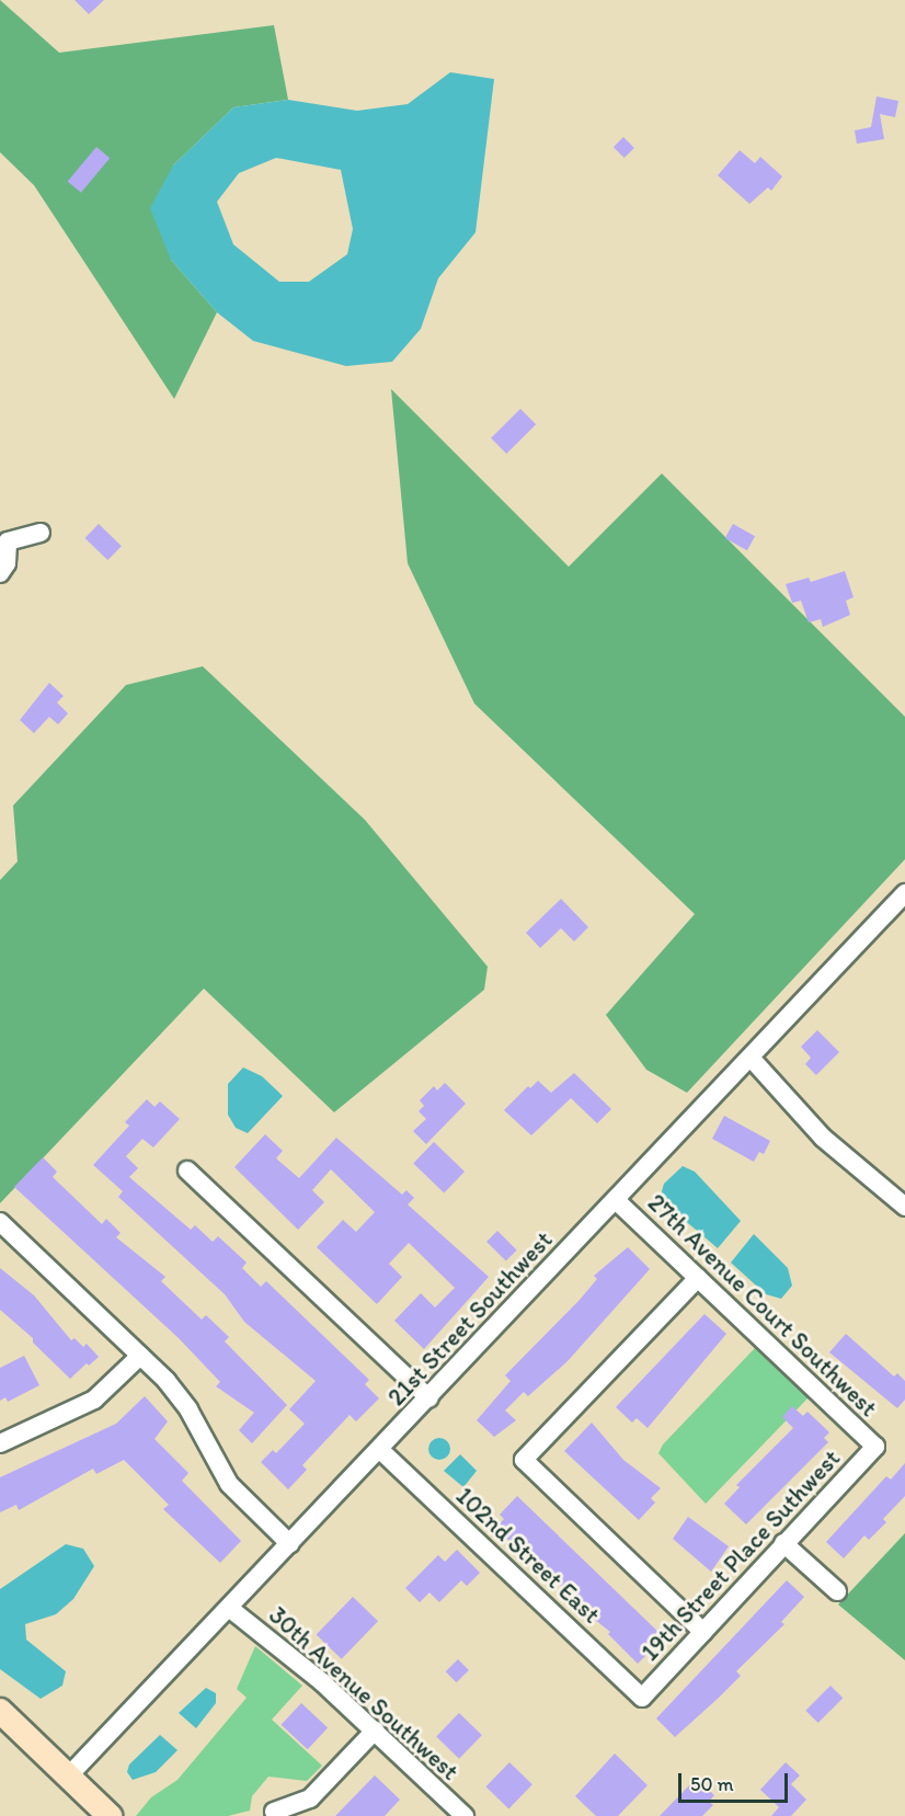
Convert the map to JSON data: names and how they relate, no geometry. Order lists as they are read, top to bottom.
{
  "streets": {
    "street": [
      "27th Avenue Court Southwest",
      "21st Street Southwest",
      "102nd Street East",
      "19th Street Place Suthwest",
      "30th Avenue Southwest"
    ]
  },
  "crossings": [
    ["27th Avenue Court Southwest", "21st Street Southwest"],
    ["27th Avenue Court Southwest", "19th Street Place Suthwest"],
    ["21st Street Southwest", "102nd Street East"],
    ["21st Street Southwest", "30th Avenue Southwest"],
    ["102nd Street East", "19th Street Place Suthwest"]
  ],
  "scale_bar": "50 m"
}
